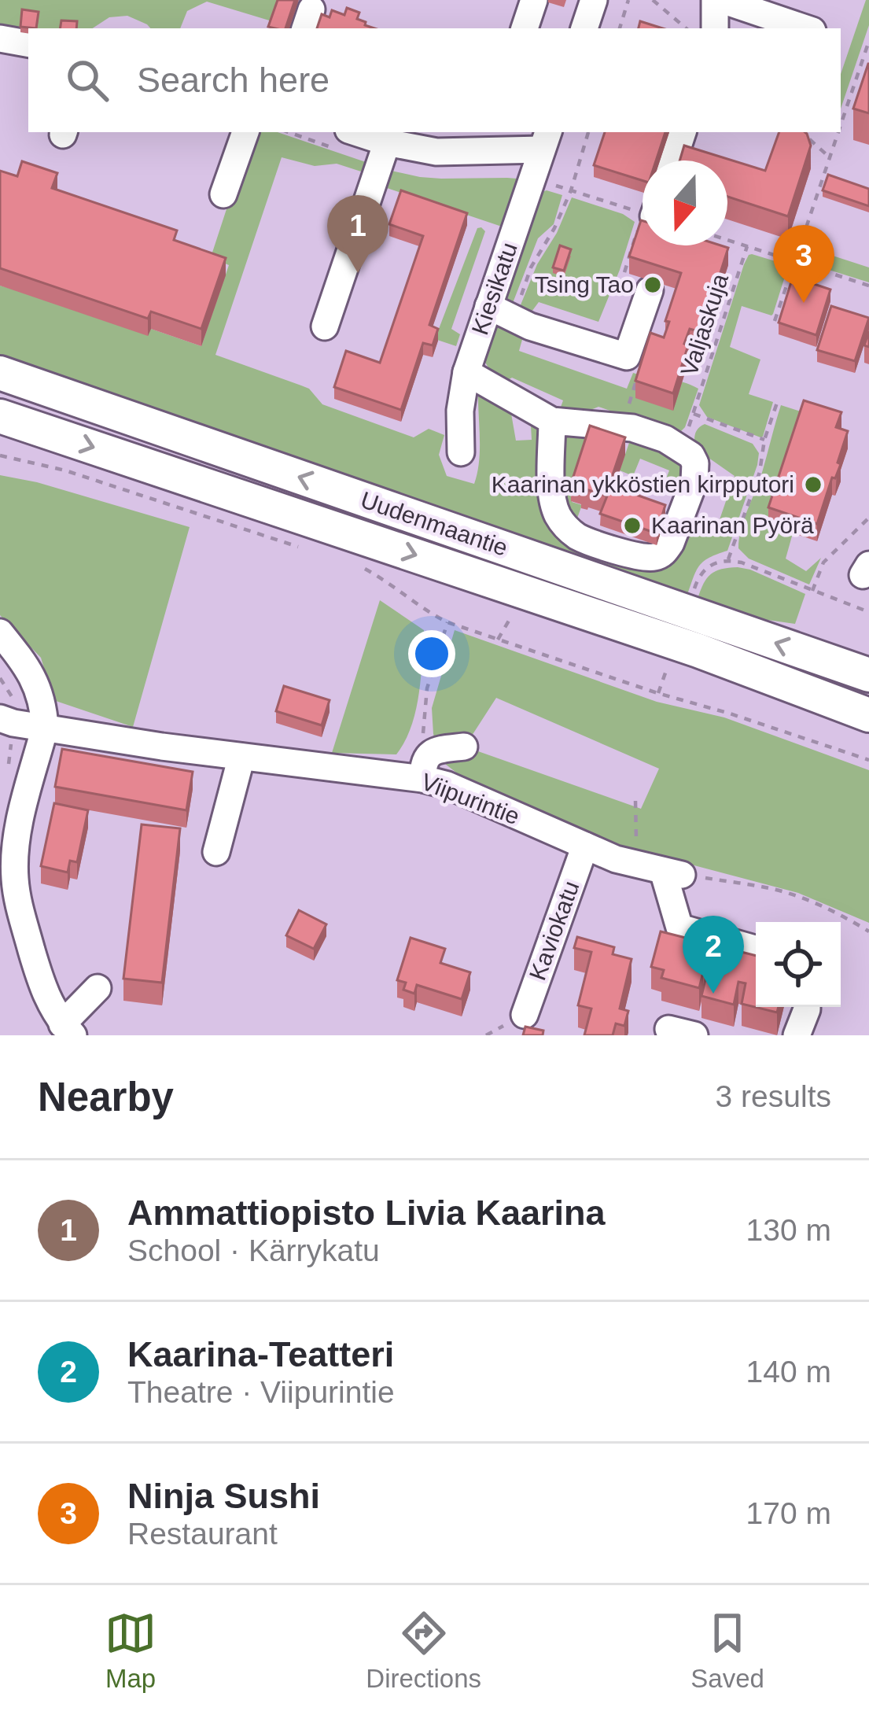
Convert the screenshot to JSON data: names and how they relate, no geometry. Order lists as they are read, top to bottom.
{
  "streets": {
    "main road": ["Uudenmaantie"],
    "street": ["Kiesikatu", "Viipurintie", "Kaviokatu"],
    "path": ["Valjaskuja"]
  },
  "crossings": [
    ["Viipurintie", "Kaviokatu"]
  ],
  "places": ["Tsing Tao", "Kaarinan ykköstien kirpputori", "Kaarinan Pyörä"],
  "north": "bottom",
  "page": {
    "search": "Search here",
    "pins": ["1", "3", "2"],
    "heading": ["Nearby", "3 results"],
    "list": [
      {
        "mark": "1",
        "name": "Ammattiopisto Livia Kaarina",
        "note": "School · Kärrykatu",
        "value": "130 m"
      },
      {
        "mark": "2",
        "name": "Kaarina-Teatteri",
        "note": "Theatre · Viipurintie",
        "value": "140 m"
      },
      {
        "mark": "3",
        "name": "Ninja Sushi",
        "note": "Restaurant",
        "value": "170 m"
      }
    ],
    "nav": ["Map", "Directions", "Saved"]
  }
}
